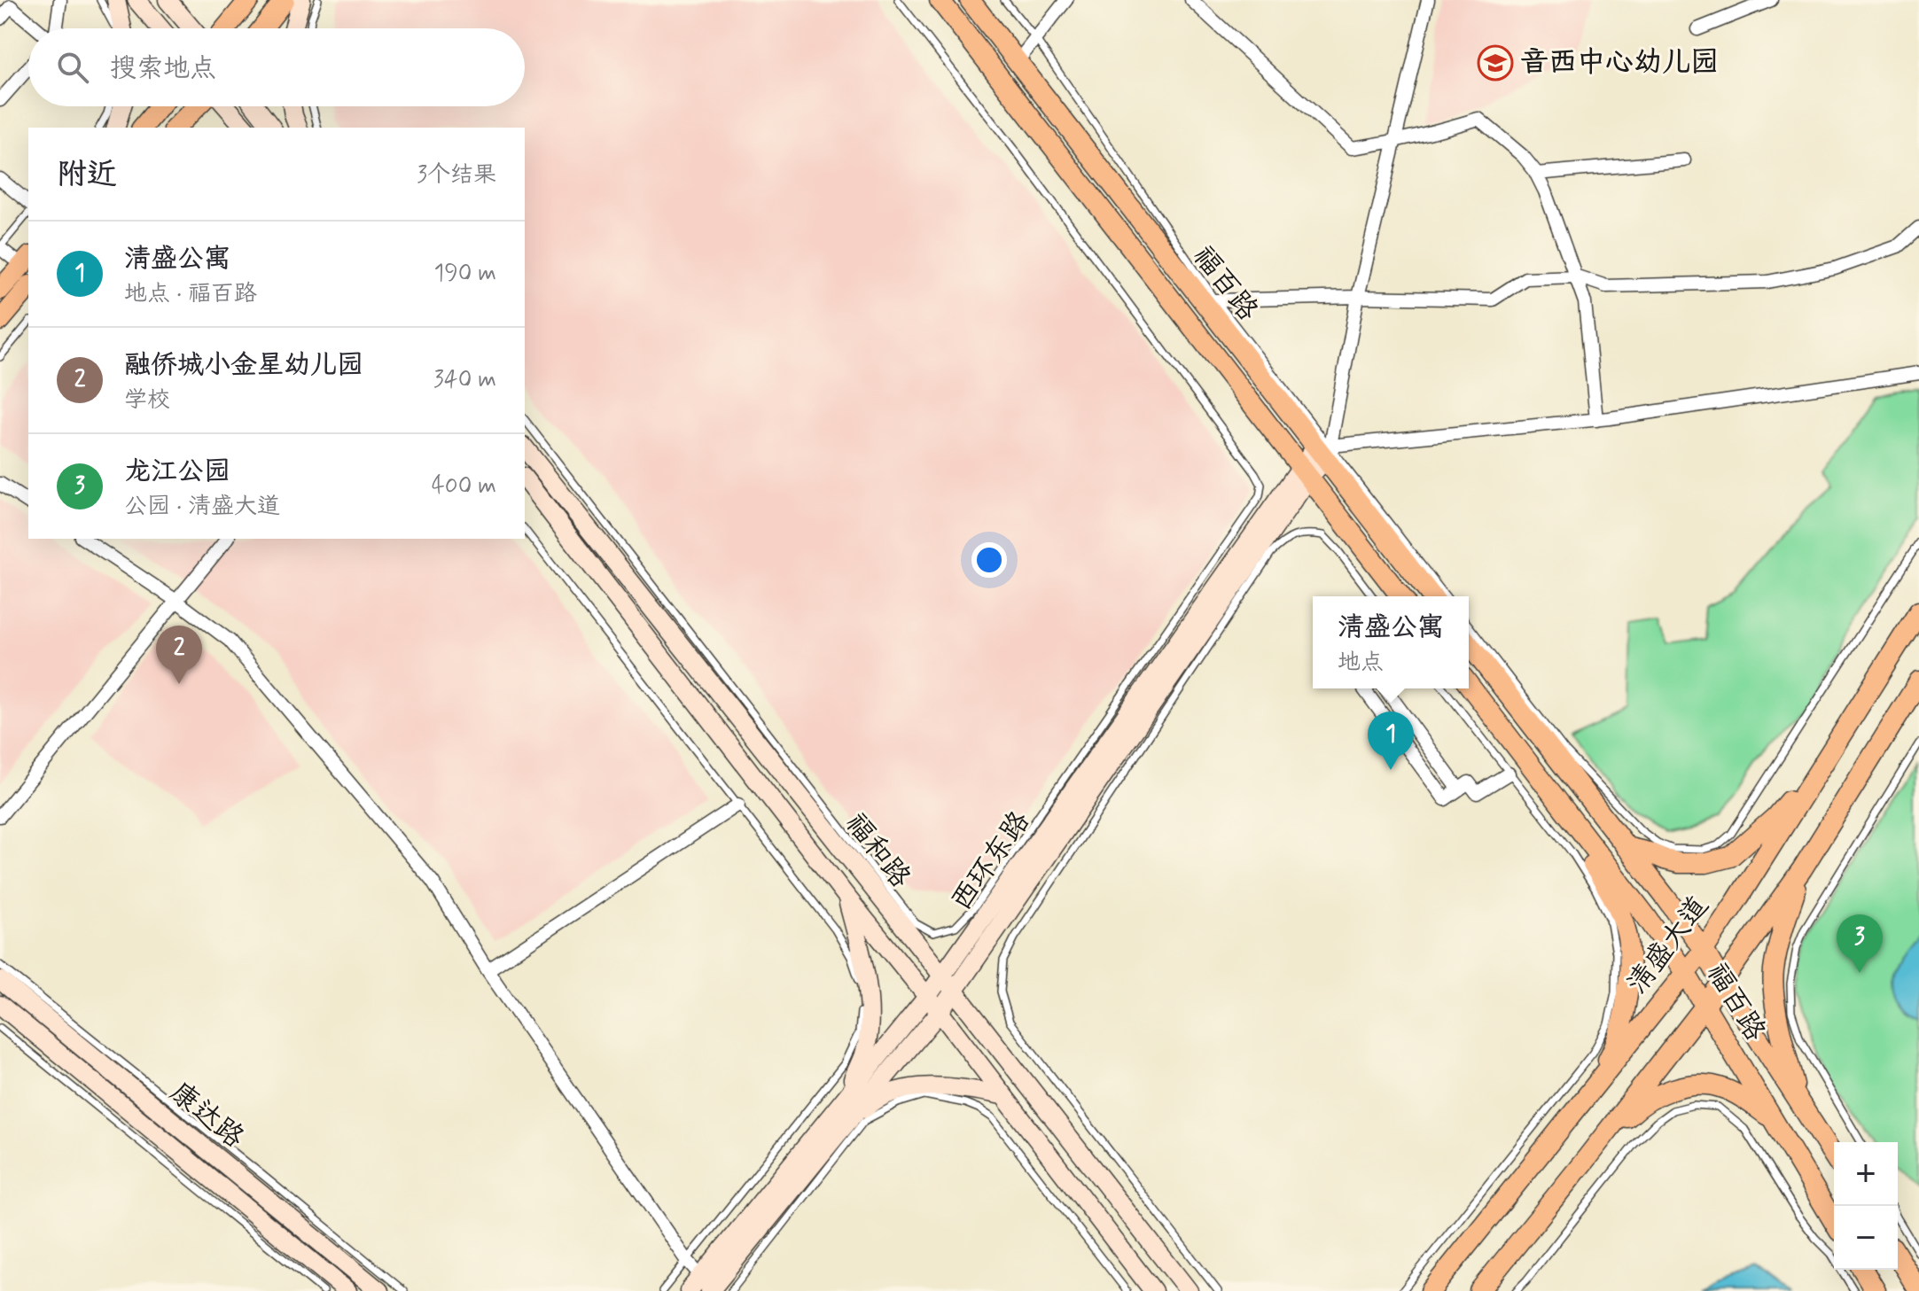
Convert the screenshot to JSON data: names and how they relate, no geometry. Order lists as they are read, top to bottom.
{
  "streets": {
    "main road": ["福百路", "清盛大道"],
    "street": ["福和路", "西环东路", "康达路"]
  },
  "crossings": [
    ["福百路", "西环东路"],
    ["福百路", "清盛大道"],
    ["福和路", "西环东路"]
  ],
  "places": {
    "school or university": ["音西中心幼儿园"]
  },
  "page": {
    "search": "搜索地点",
    "heading": ["附近", "3个结果"],
    "list": [
      {
        "mark": "1",
        "name": "清盛公寓",
        "note": "地点 · 福百路",
        "value": "190 m"
      },
      {
        "mark": "2",
        "name": "融侨城小金星幼儿园",
        "note": "学校",
        "value": "340 m"
      },
      {
        "mark": "3",
        "name": "龙江公园",
        "note": "公园 · 清盛大道",
        "value": "400 m"
      }
    ],
    "popup": ["清盛公寓", "地点"],
    "pins": ["2", "1", "3"],
    "map_buttons": ["+", "−"]
  }
}
